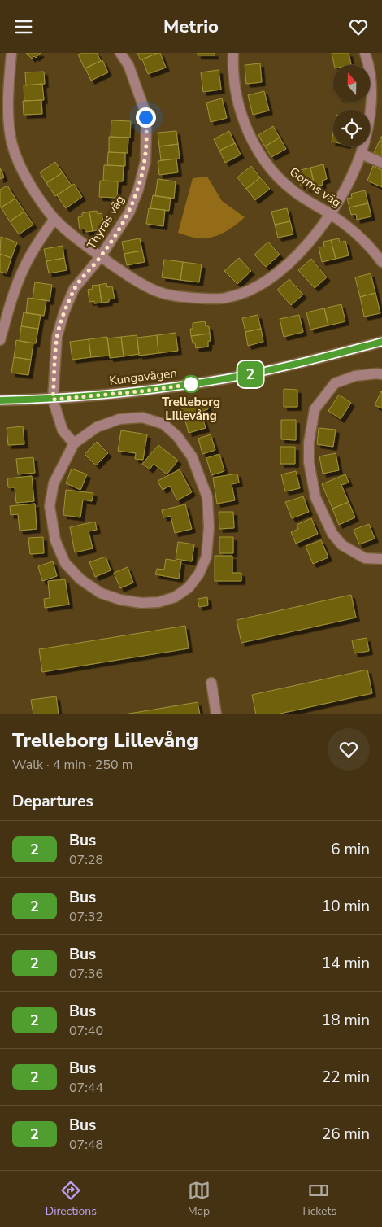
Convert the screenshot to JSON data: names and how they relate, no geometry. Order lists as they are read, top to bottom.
{
  "streets": {
    "street": ["Gorms väg", "Thyras väg", "Kungavägen"]
  },
  "crossings": [
    ["Thyras väg", "Kungavägen"]
  ],
  "places": ["Trelleborg Lillevång"],
  "lines": ["bus line 2"],
  "north": "top",
  "page": {
    "header": "Metrio",
    "on_map": "2",
    "heading": [
      ["Trelleborg Lillevång", "Walk · 4 min · 250 m"],
      "Departures"
    ],
    "list": [
      {
        "mark": "2",
        "name": "Bus",
        "note": "07:28",
        "value": "6 min"
      },
      {
        "mark": "2",
        "name": "Bus",
        "note": "07:32",
        "value": "10 min"
      },
      {
        "mark": "2",
        "name": "Bus",
        "note": "07:36",
        "value": "14 min"
      },
      {
        "mark": "2",
        "name": "Bus",
        "note": "07:40",
        "value": "18 min"
      },
      {
        "mark": "2",
        "name": "Bus",
        "note": "07:44",
        "value": "22 min"
      },
      {
        "mark": "2",
        "name": "Bus",
        "note": "07:48",
        "value": "26 min"
      }
    ],
    "tabs": ["Directions", "Map", "Tickets"]
  }
}
